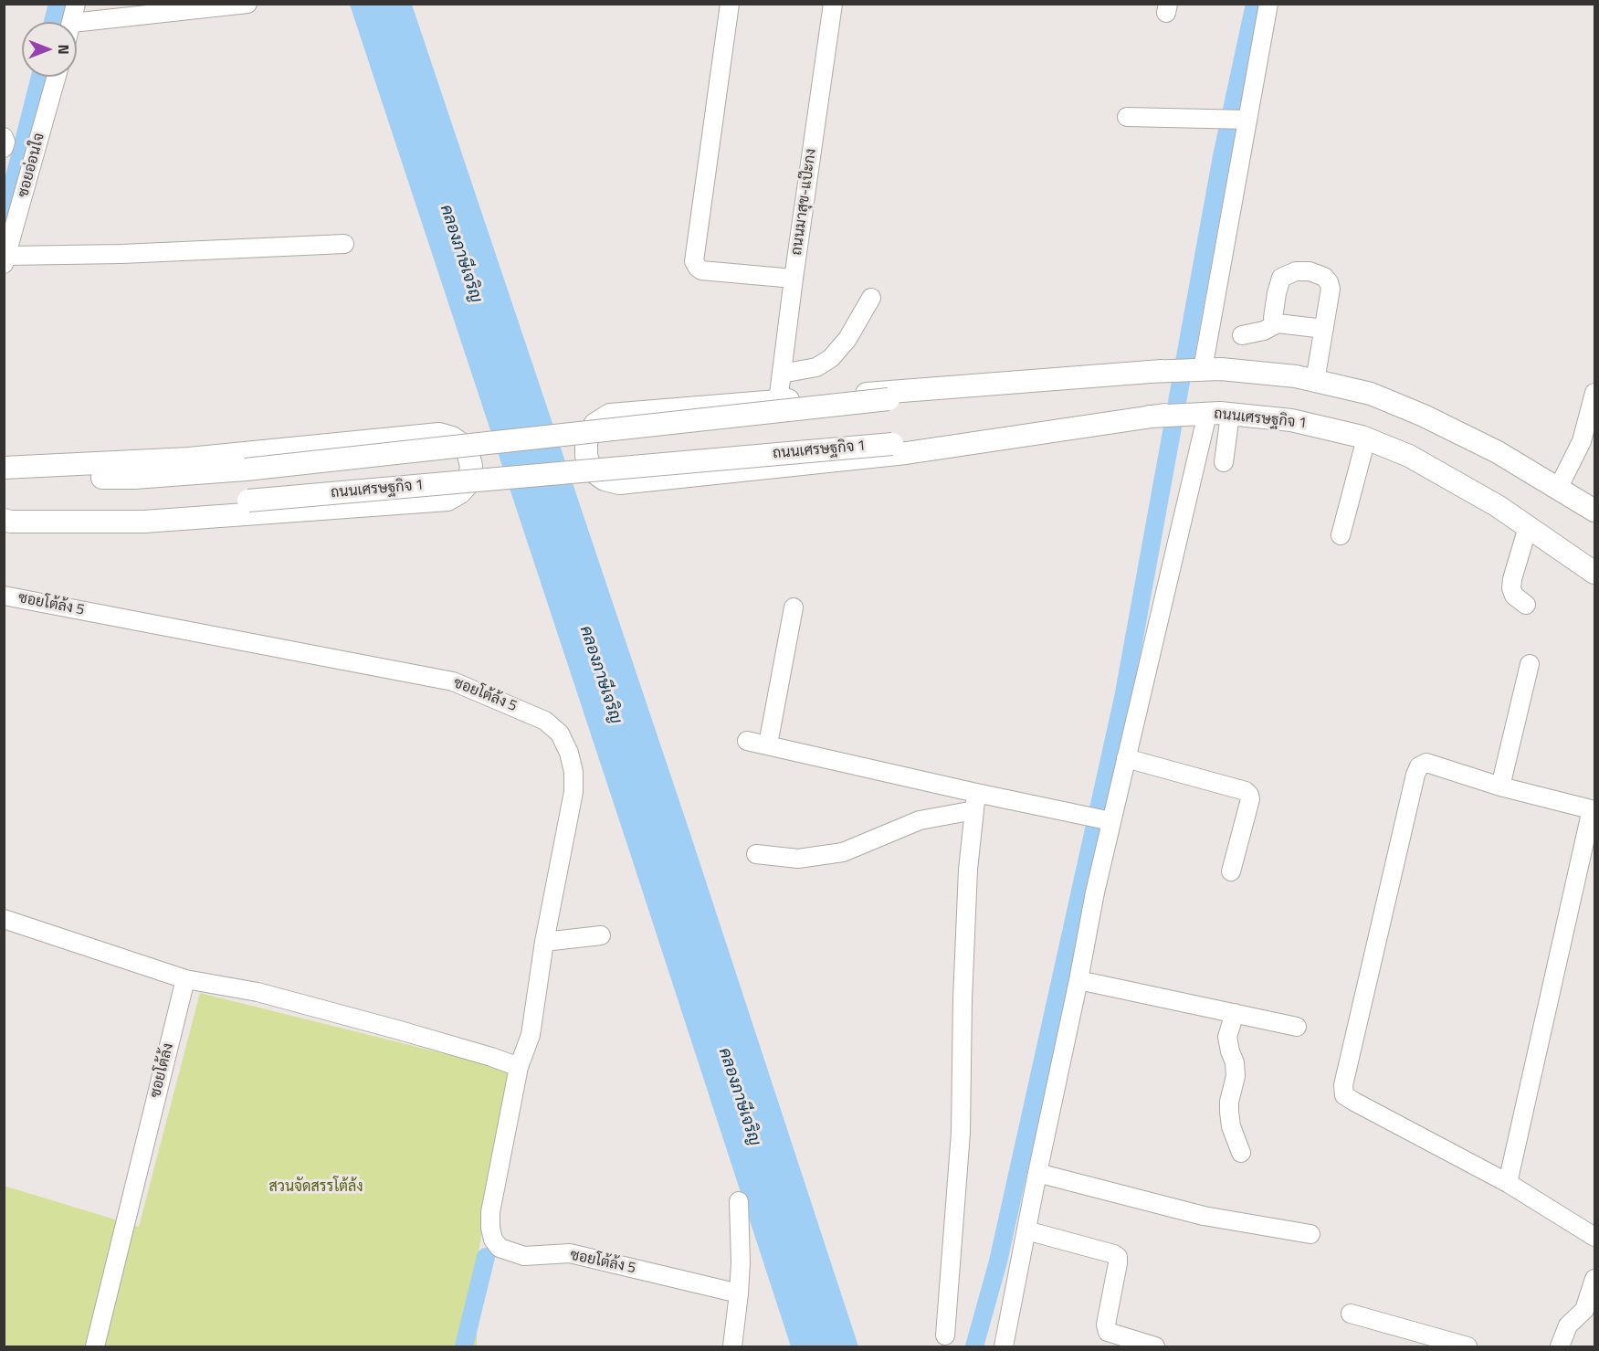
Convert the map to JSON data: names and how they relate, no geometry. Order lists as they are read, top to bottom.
{
  "streets": {
    "main road": ["ถนนเศรษฐกิจ 1"],
    "street": [
      "ซอยอ่อนใจ",
      "ถนนมาสุข-แป๊ะกง",
      "ซอยโต้ล้ง 5",
      "ซอยโต้ล้ง"
    ]
  },
  "water": ["คลองภาษีเจริญ"],
  "parks": ["สวนจัดสรรโต้ล้ง"],
  "north": "right"
}
